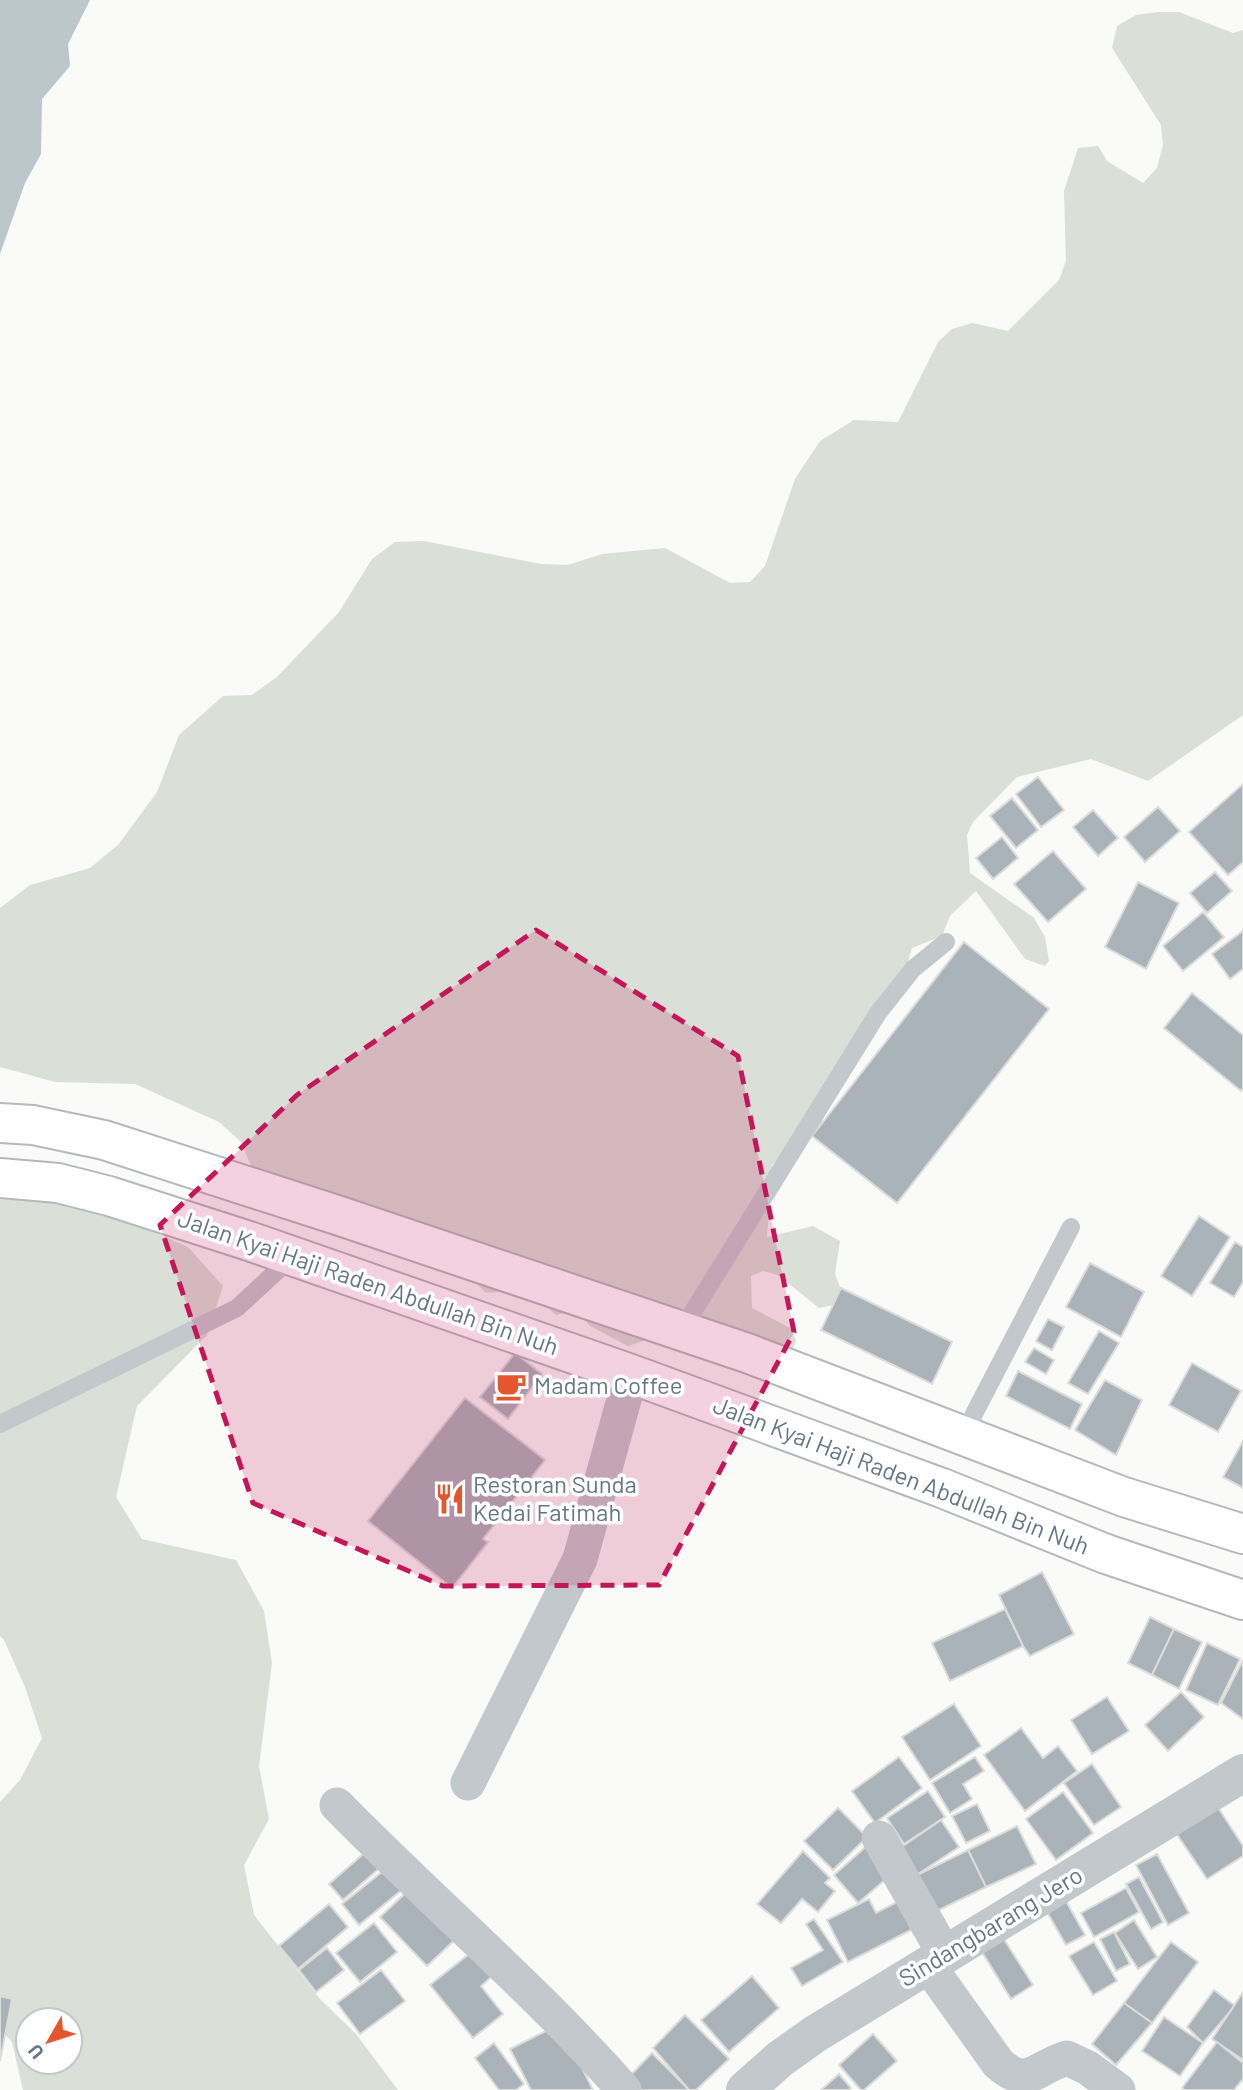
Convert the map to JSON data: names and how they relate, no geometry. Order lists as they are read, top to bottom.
{
  "streets": {
    "highway": ["Jalan Kyai Haji Raden Abdullah Bin Nuh"],
    "street": ["Sindangbarang Jero"]
  },
  "places": {
    "cafe": ["Madam Coffee"],
    "restaurant": ["Restoran Sunda Kedai Fatimah"]
  },
  "north": "bottom left"
}
